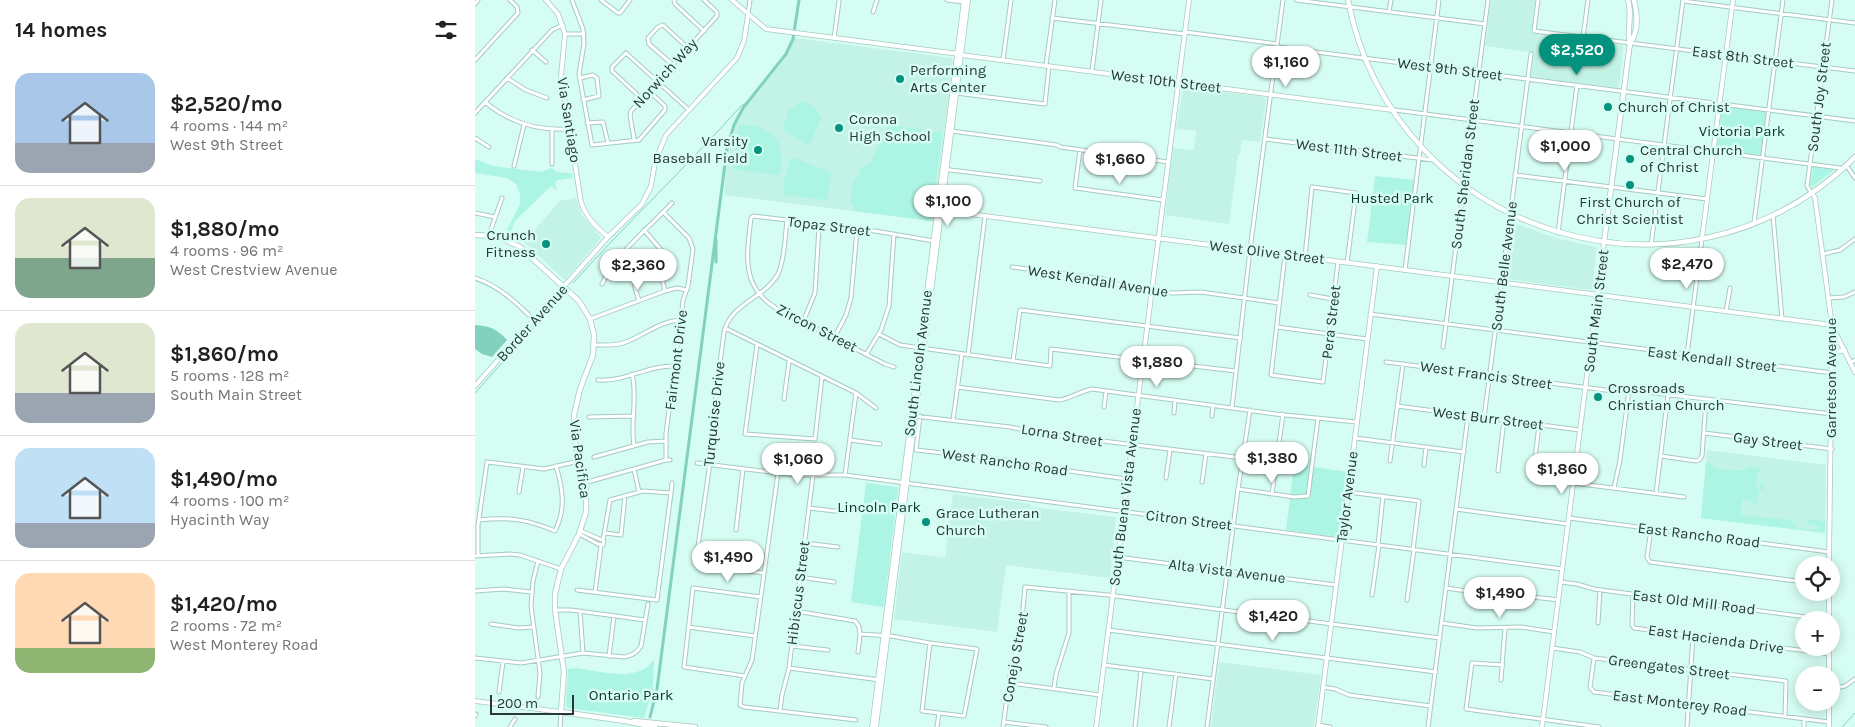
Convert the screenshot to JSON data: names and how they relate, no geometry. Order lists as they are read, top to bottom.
{
  "streets": {
    "main road": ["South Main Street", "Via Pacifica"],
    "street": [
      "East 8th Street",
      "West 9th Street",
      "Norwich Way",
      "West 10th Street",
      "South Joy Street",
      "Via Santiago",
      "West 11th Street",
      "South Sheridan Street",
      "Topaz Street",
      "West Olive Street",
      "South Belle Avenue",
      "West Kendall Avenue",
      "Pera Street",
      "Border Avenue",
      "Zircon Street",
      "East Kendall Street",
      "Fairmont Drive",
      "South Lincoln Avenue",
      "West Francis Street",
      "Garretson Avenue",
      "Turquoise Drive",
      "West Burr Street",
      "Lorna Street",
      "Gay Street",
      "West Rancho Road",
      "South Buena Vista Avenue",
      "Taylor Avenue",
      "Citron Street",
      "East Rancho Road",
      "Alta Vista Avenue",
      "Hibiscus Street",
      "East Old Mill Road",
      "East Hacienda Drive",
      "Conejo Street",
      "Greengates Street",
      "East Monterey Road"
    ]
  },
  "crossings": [
    ["East 8th Street", "South Joy Street"],
    ["East 8th Street", "South Main Street"],
    ["West 9th Street", "South Joy Street"],
    ["West 9th Street", "South Sheridan Street"],
    ["West 9th Street", "South Belle Avenue"],
    ["West 9th Street", "South Main Street"],
    ["West 9th Street", "South Buena Vista Avenue"],
    ["West 10th Street", "South Joy Street"],
    ["West 10th Street", "South Sheridan Street"],
    ["West 10th Street", "South Belle Avenue"],
    ["West 10th Street", "South Main Street"],
    ["West 10th Street", "Border Avenue"],
    ["West 10th Street", "South Lincoln Avenue"],
    ["West 10th Street", "South Buena Vista Avenue"],
    ["South Joy Street", "Garretson Avenue"],
    ["Via Santiago", "Border Avenue"],
    ["South Sheridan Street", "West Olive Street"],
    ["Topaz Street", "Zircon Street"],
    ["Topaz Street", "South Lincoln Avenue"],
    ["West Olive Street", "South Belle Avenue"],
    ["West Olive Street", "South Main Street"],
    ["West Olive Street", "Pera Street"],
    ["West Olive Street", "South Lincoln Avenue"],
    ["West Olive Street", "Garretson Avenue"],
    ["West Olive Street", "South Buena Vista Avenue"],
    ["West Olive Street", "Taylor Avenue"],
    ["South Belle Avenue", "West Francis Street"],
    ["South Belle Avenue", "West Burr Street"],
    ["West Kendall Avenue", "South Buena Vista Avenue"],
    ["South Main Street", "East Kendall Street"],
    ["South Main Street", "West Francis Street"],
    ["South Main Street", "West Burr Street"],
    ["South Main Street", "Citron Street"],
    ["South Main Street", "East Rancho Road"],
    ["South Main Street", "East Old Mill Road"],
    ["South Main Street", "Greengates Street"],
    ["Border Avenue", "Via Pacifica"],
    ["East Kendall Street", "Garretson Avenue"],
    ["South Lincoln Avenue", "Lorna Street"],
    ["South Lincoln Avenue", "West Rancho Road"],
    ["South Lincoln Avenue", "Citron Street"],
    ["West Francis Street", "Garretson Avenue"],
    ["Garretson Avenue", "Gay Street"],
    ["Garretson Avenue", "East Rancho Road"],
    ["Turquoise Drive", "Citron Street"],
    ["Lorna Street", "West Rancho Road"],
    ["Lorna Street", "South Buena Vista Avenue"],
    ["West Rancho Road", "South Buena Vista Avenue"],
    ["South Buena Vista Avenue", "Citron Street"],
    ["South Buena Vista Avenue", "Alta Vista Avenue"],
    ["Taylor Avenue", "Citron Street"],
    ["Taylor Avenue", "Alta Vista Avenue"],
    ["Citron Street", "Hibiscus Street"],
    ["East Old Mill Road", "East Hacienda Drive"],
    ["Greengates Street", "East Monterey Road"]
  ],
  "parks": [
    "Victoria Park",
    "Husted Park",
    "Lincoln Park",
    "Ontario Park"
  ],
  "places": [
    "Performing Arts Center",
    "Church of Christ",
    "Corona High School",
    "Varsity Baseball Field",
    "Central Church of Christ",
    "First Church of Christ Scientist",
    "Crunch Fitness",
    "Crossroads Christian Church",
    "Grace Lutheran Church"
  ],
  "scale_bar": "200 m",
  "page": {
    "heading": "14 homes",
    "price": [
      "$2,520",
      "$1,160",
      "$1,000",
      "$1,660",
      "$1,100",
      "$2,470",
      "$2,360",
      "$1,880",
      "$1,380",
      "$1,060",
      "$1,860",
      "$1,490",
      "$1,490",
      "$1,420"
    ],
    "list": [
      {
        "name": "$2,520/mo",
        "note": "4 rooms · 144 m² · West 9th Street"
      },
      {
        "name": "$1,880/mo",
        "note": "4 rooms · 96 m² · West Crestview Avenue"
      },
      {
        "name": "$1,860/mo",
        "note": "5 rooms · 128 m² · South Main Street"
      },
      {
        "name": "$1,490/mo",
        "note": "4 rooms · 100 m² · Hyacinth Way"
      },
      {
        "name": "$1,420/mo",
        "note": "2 rooms · 72 m² · West Monterey Road"
      }
    ],
    "map_buttons": ["+", "−"],
    "scale": "200 m"
  }
}
